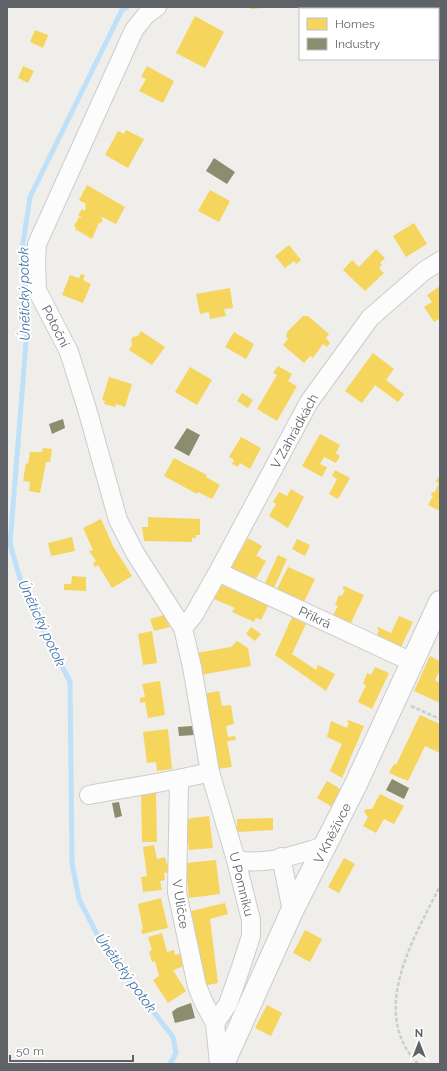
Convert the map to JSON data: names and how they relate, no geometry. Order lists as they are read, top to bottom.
{
  "streets": {
    "street": [
      "Potoční",
      "V Zahrádkách",
      "Příkrá",
      "V Kněžívce",
      "U Pomníku",
      "V Uličce"
    ]
  },
  "crossings": [
    ["Potoční", "V Zahrádkách"],
    ["V Zahrádkách", "Příkrá"],
    ["Příkrá", "V Kněžívce"],
    ["U Pomníku", "V Uličce"]
  ],
  "water": ["Únětický potok"],
  "legend": ["Homes", "Industry"],
  "scale_bar": "50 m",
  "north": "top"
}
